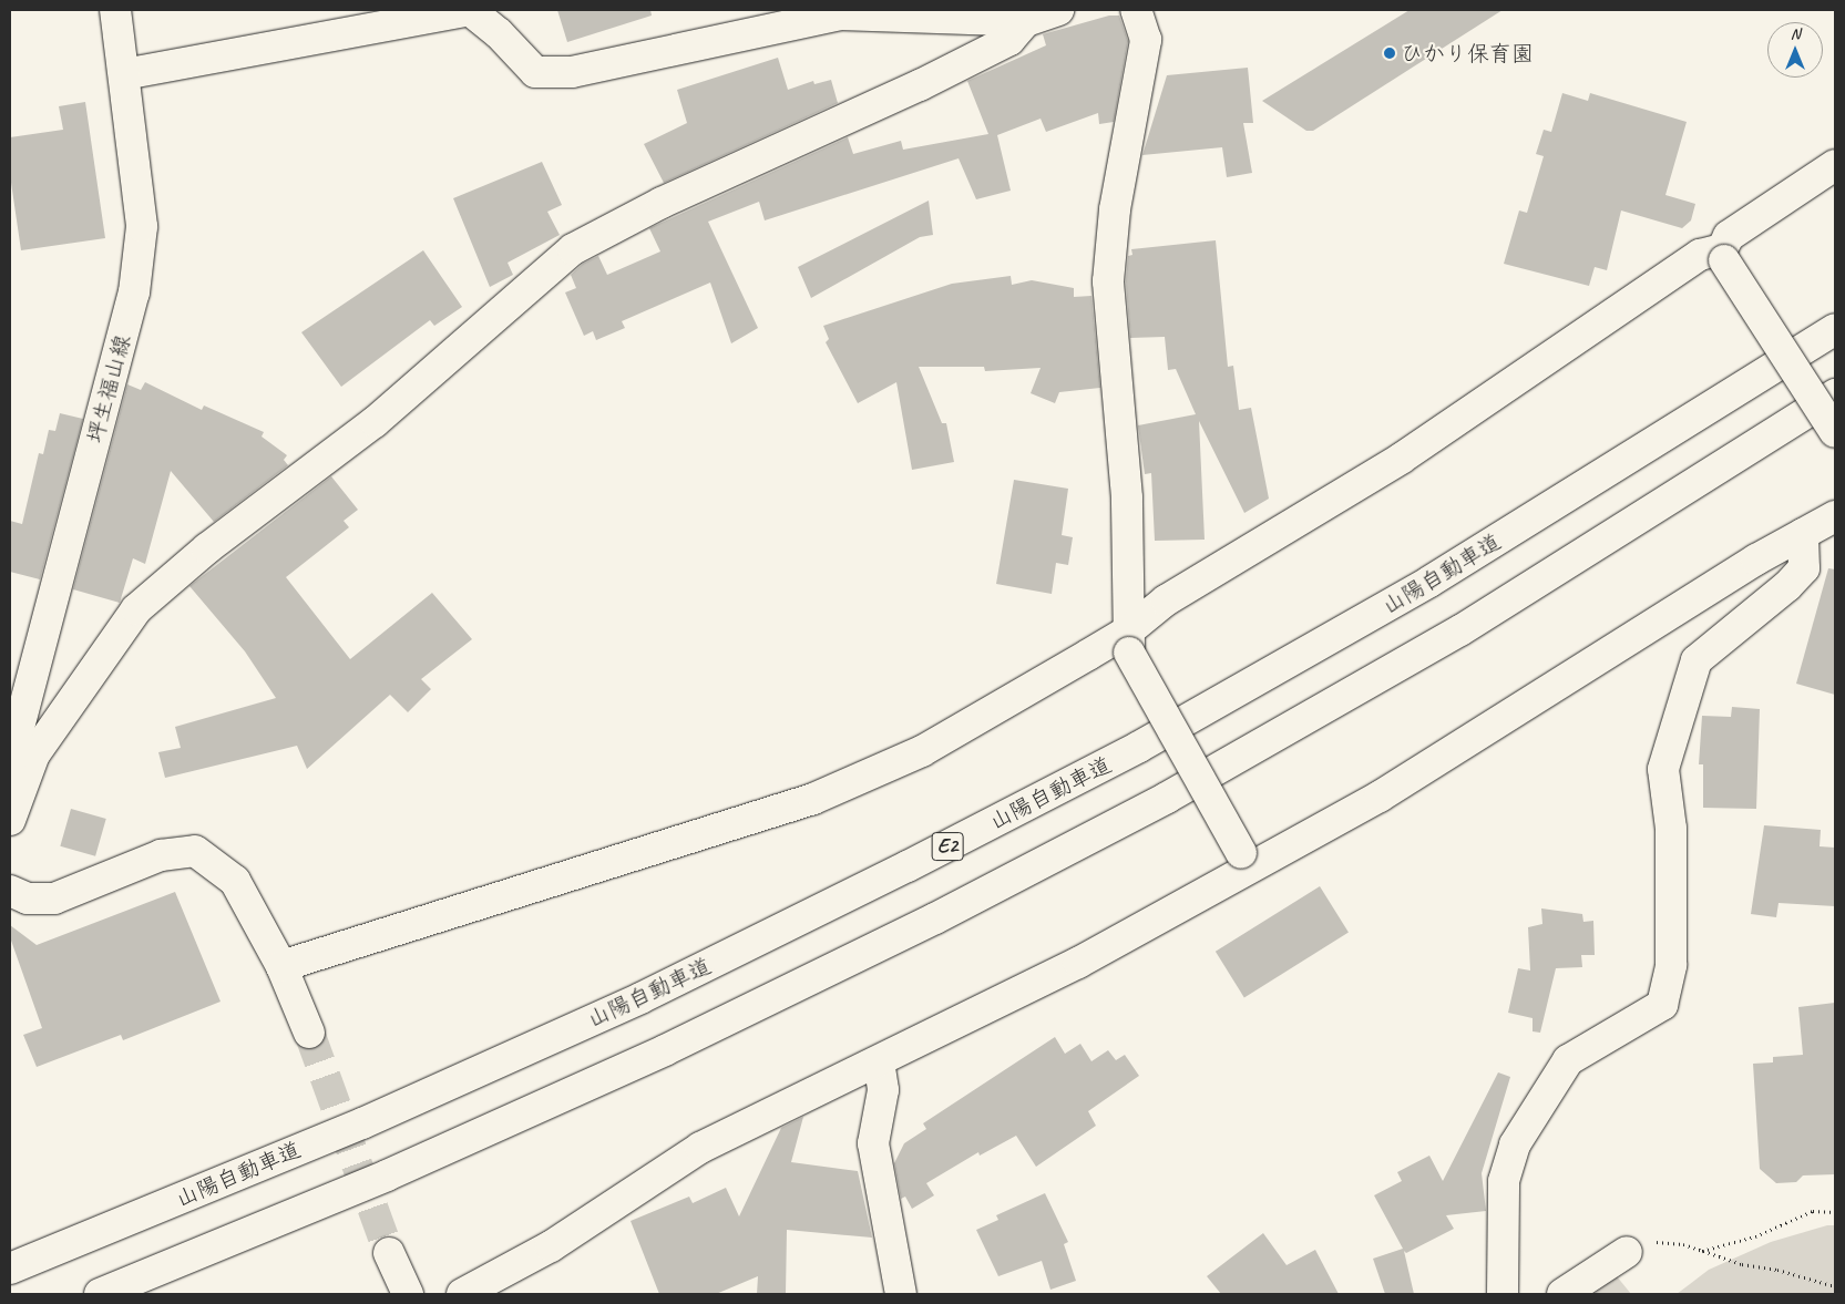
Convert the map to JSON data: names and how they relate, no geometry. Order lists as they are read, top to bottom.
{
  "streets": {
    "main road": ["坪生福山線", "山陽自動車道", "E2"]
  },
  "places": ["ひかり保育園"],
  "north": "top"
}
